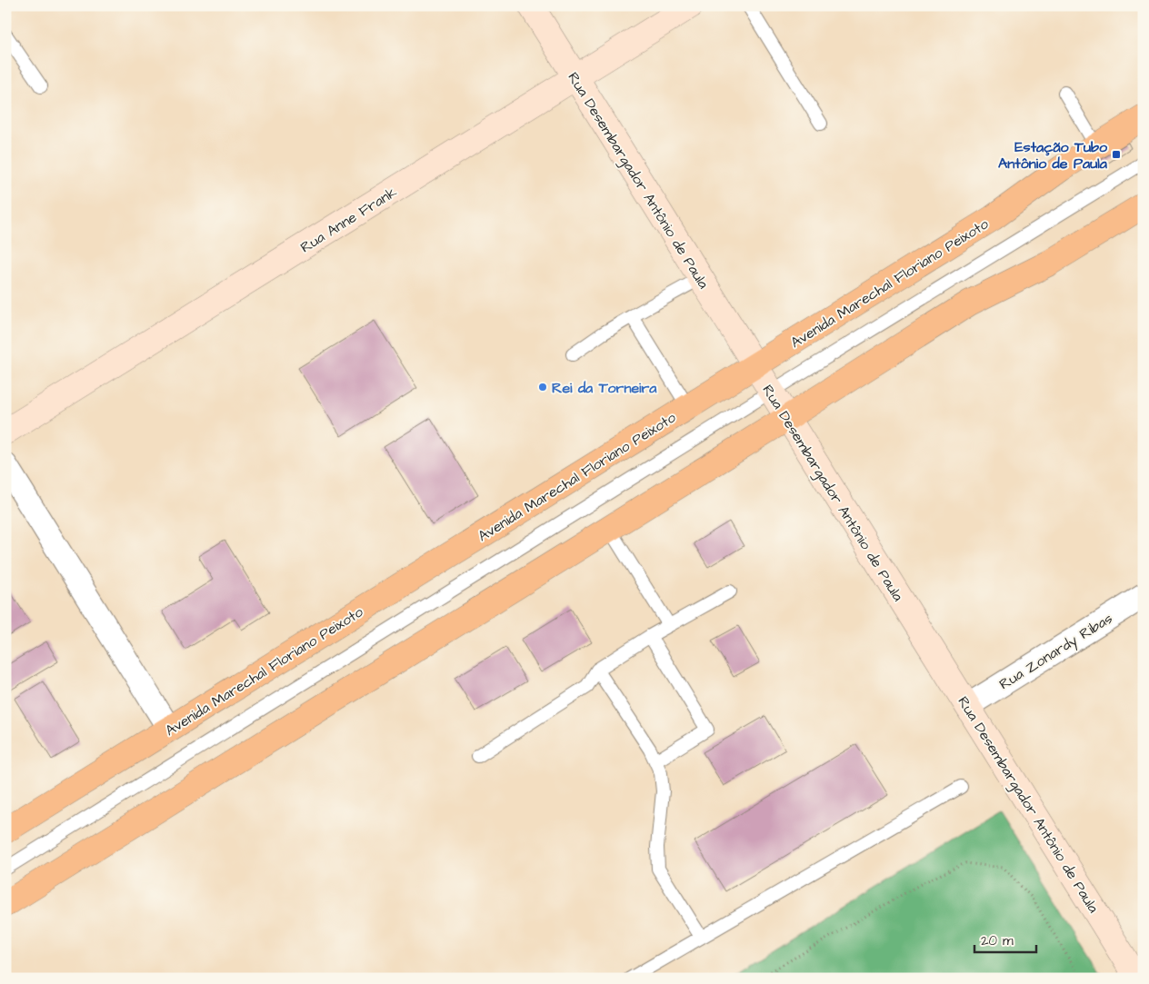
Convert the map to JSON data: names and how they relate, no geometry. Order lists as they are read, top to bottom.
{
  "streets": {
    "main road": ["Rua Desembargador Antônio de Paula", "Rua Anne Frank", "Avenida Marechal Floriano Peixoto"],
    "street": ["Rua Zonardy Ribas"]
  },
  "crossings": [
    ["Rua Desembargador Antônio de Paula", "Rua Anne Frank"],
    ["Rua Desembargador Antônio de Paula", "Avenida Marechal Floriano Peixoto"],
    ["Rua Desembargador Antônio de Paula", "Rua Zonardy Ribas"]
  ],
  "places": {
    "transit": ["Estação Tubo Antônio de Paula"],
    "other": ["Rei da Torneira"]
  },
  "scale_bar": "20 m"
}
